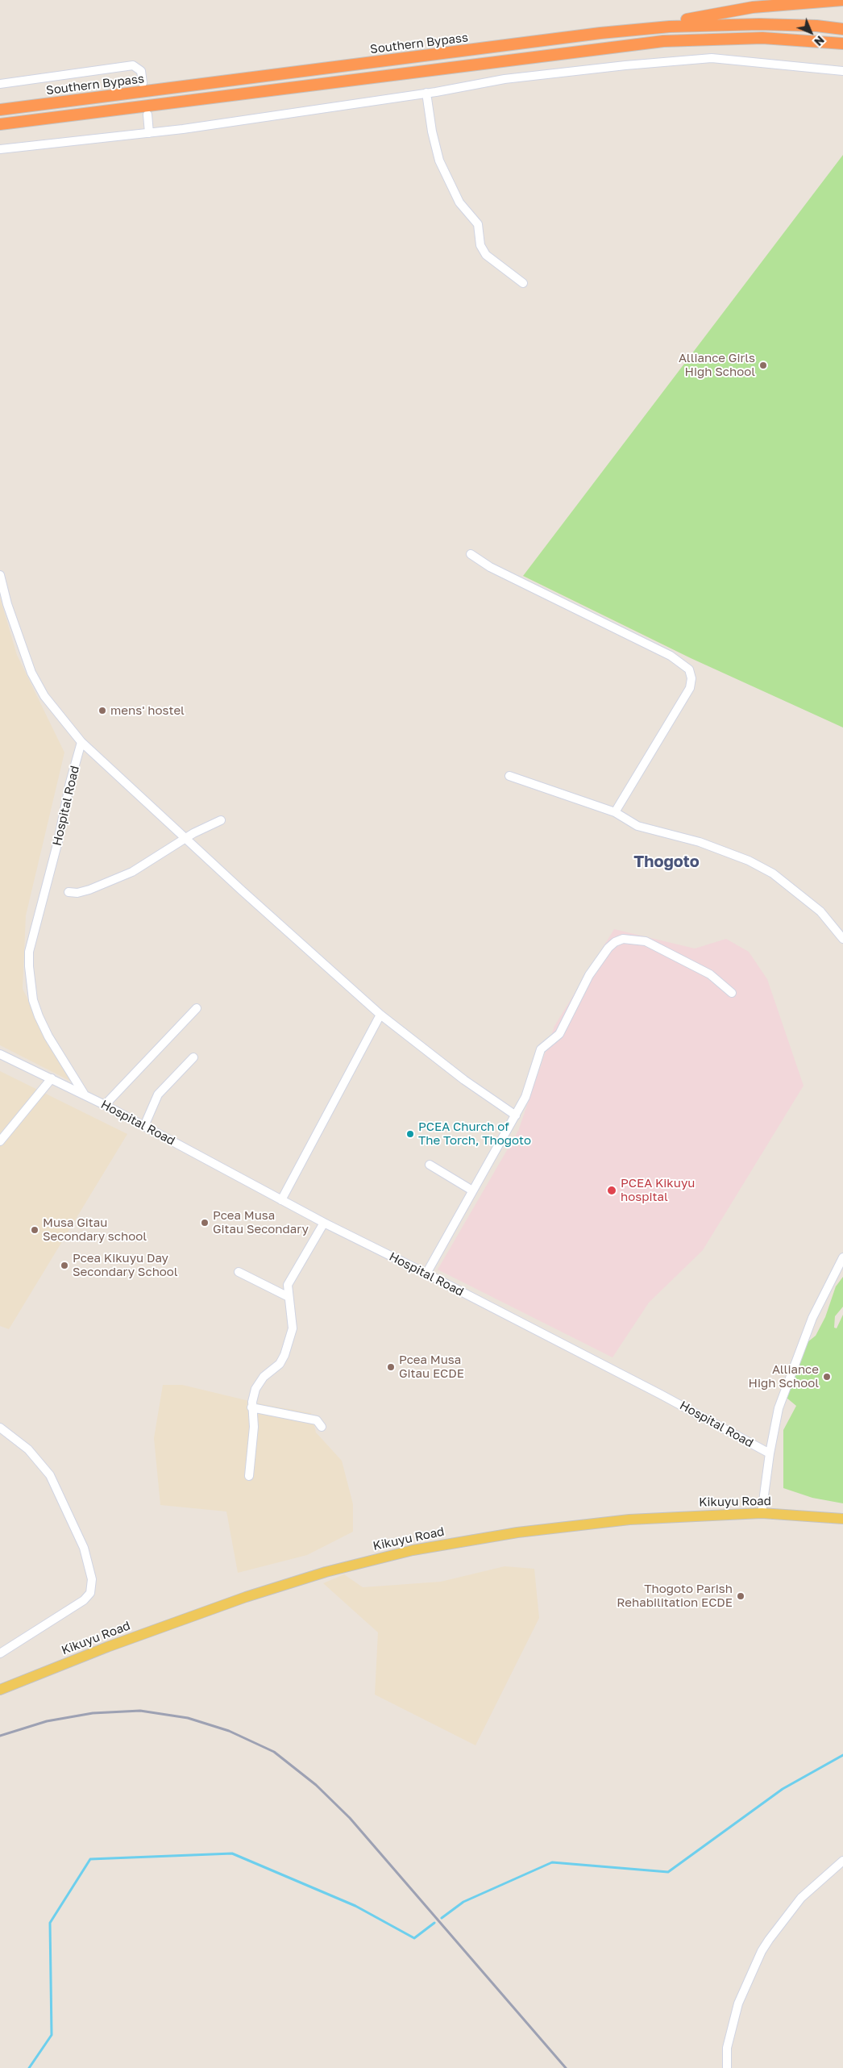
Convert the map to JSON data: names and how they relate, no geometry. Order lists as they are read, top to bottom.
{
  "streets": {
    "highway": ["Southern Bypass"],
    "main road": ["Kikuyu Road"],
    "street": ["Hospital Road"]
  },
  "districts": ["Thogoto"],
  "places": [
    "Alliance Girls High School",
    "mens' hostel",
    "PCEA Church of The Torch, Thogoto",
    "PCEA Kikuyu hospital",
    "Pcea Musa Gitau Secondary",
    "Musa Gitau Secondary school",
    "Pcea Kikuyu Day Secondary School",
    "Pcea Musa Gitau ECDE",
    "Alliance High School",
    "Thogoto Parish Rehabilitation ECDE"
  ],
  "north": "bottom right"
}
